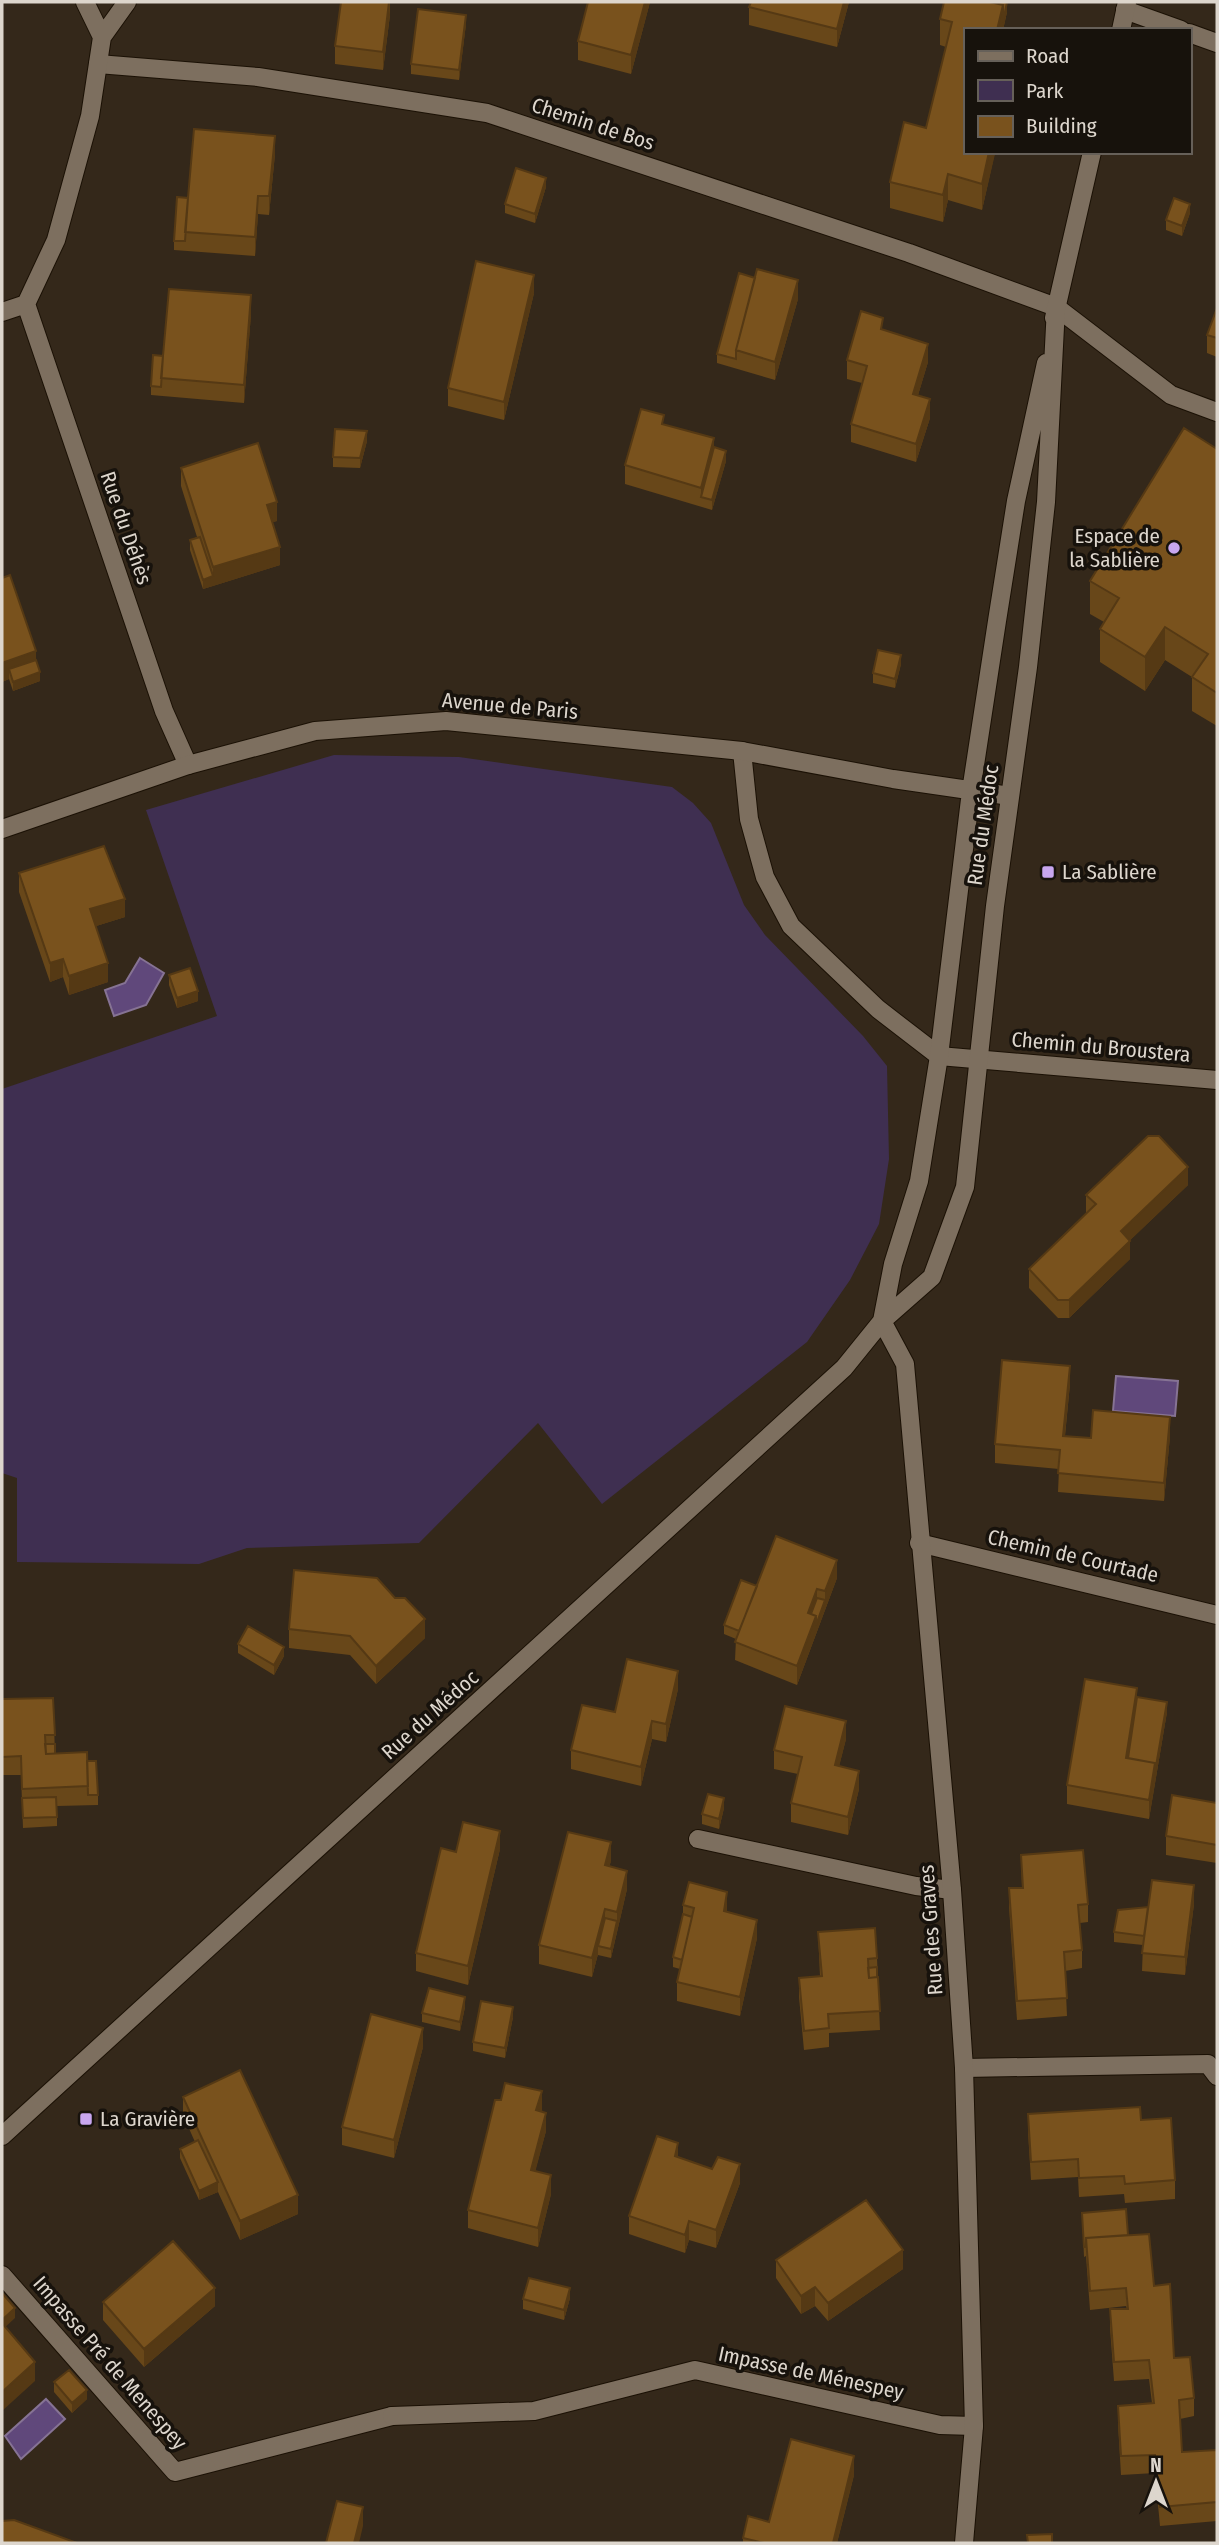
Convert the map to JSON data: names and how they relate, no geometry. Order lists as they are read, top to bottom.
{
  "streets": {
    "street": [
      "Chemin de Bos",
      "Rue du Déhès",
      "Avenue de Paris",
      "Rue du Médoc",
      "Chemin du Broustera",
      "Chemin de Courtade",
      "Rue des Graves",
      "Impasse Pré de Menespey",
      "Impasse de Ménespey"
    ]
  },
  "crossings": [
    ["Chemin de Bos", "Rue du Médoc"],
    ["Rue du Déhès", "Avenue de Paris"],
    ["Avenue de Paris", "Rue du Médoc"],
    ["Rue du Médoc", "Chemin du Broustera"],
    ["Rue du Médoc", "Rue des Graves"],
    ["Chemin de Courtade", "Rue des Graves"],
    ["Rue des Graves", "Impasse de Ménespey"],
    ["Impasse Pré de Menespey", "Impasse de Ménespey"]
  ],
  "places": {
    "other": ["Espace de la Sablière"],
    "transit": ["La Sablière", "La Gravière"]
  },
  "legend": ["Road", "Park", "Building"],
  "north": "top"
}
